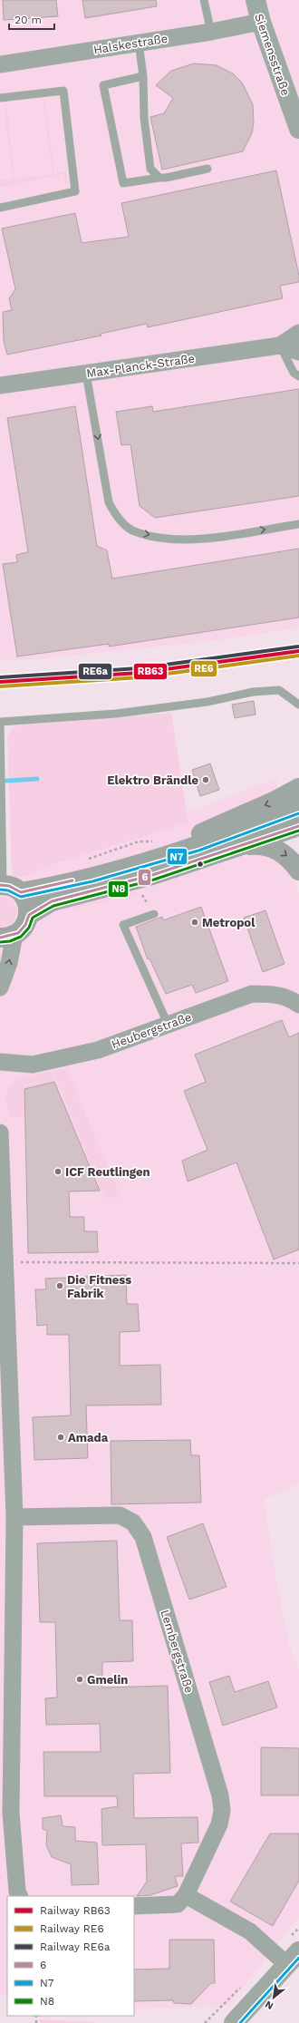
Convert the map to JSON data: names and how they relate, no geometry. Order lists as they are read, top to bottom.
{
  "streets": {
    "street": [
      "Halskestraße",
      "Siemensstraße",
      "Max-Planck-Straße",
      "Heubergstraße",
      "Lembergstraße"
    ]
  },
  "crossings": [
    ["Halskestraße", "Siemensstraße"]
  ],
  "places": [
    "Elektro Brändle",
    "Metropol",
    "ICF Reutlingen",
    "Die Fitness Fabrik",
    "Amada",
    "Gmelin"
  ],
  "lines": [
    "rail line RE6a",
    "rail line RB63",
    "rail line RE6",
    "transit line N7",
    "transit line 6",
    "transit line N8"
  ],
  "legend": [
    "Railway RB63",
    "Railway RE6",
    "Railway RE6a",
    "6",
    "N7",
    "N8"
  ],
  "scale_bar": "20 m",
  "north": "bottom left"
}
